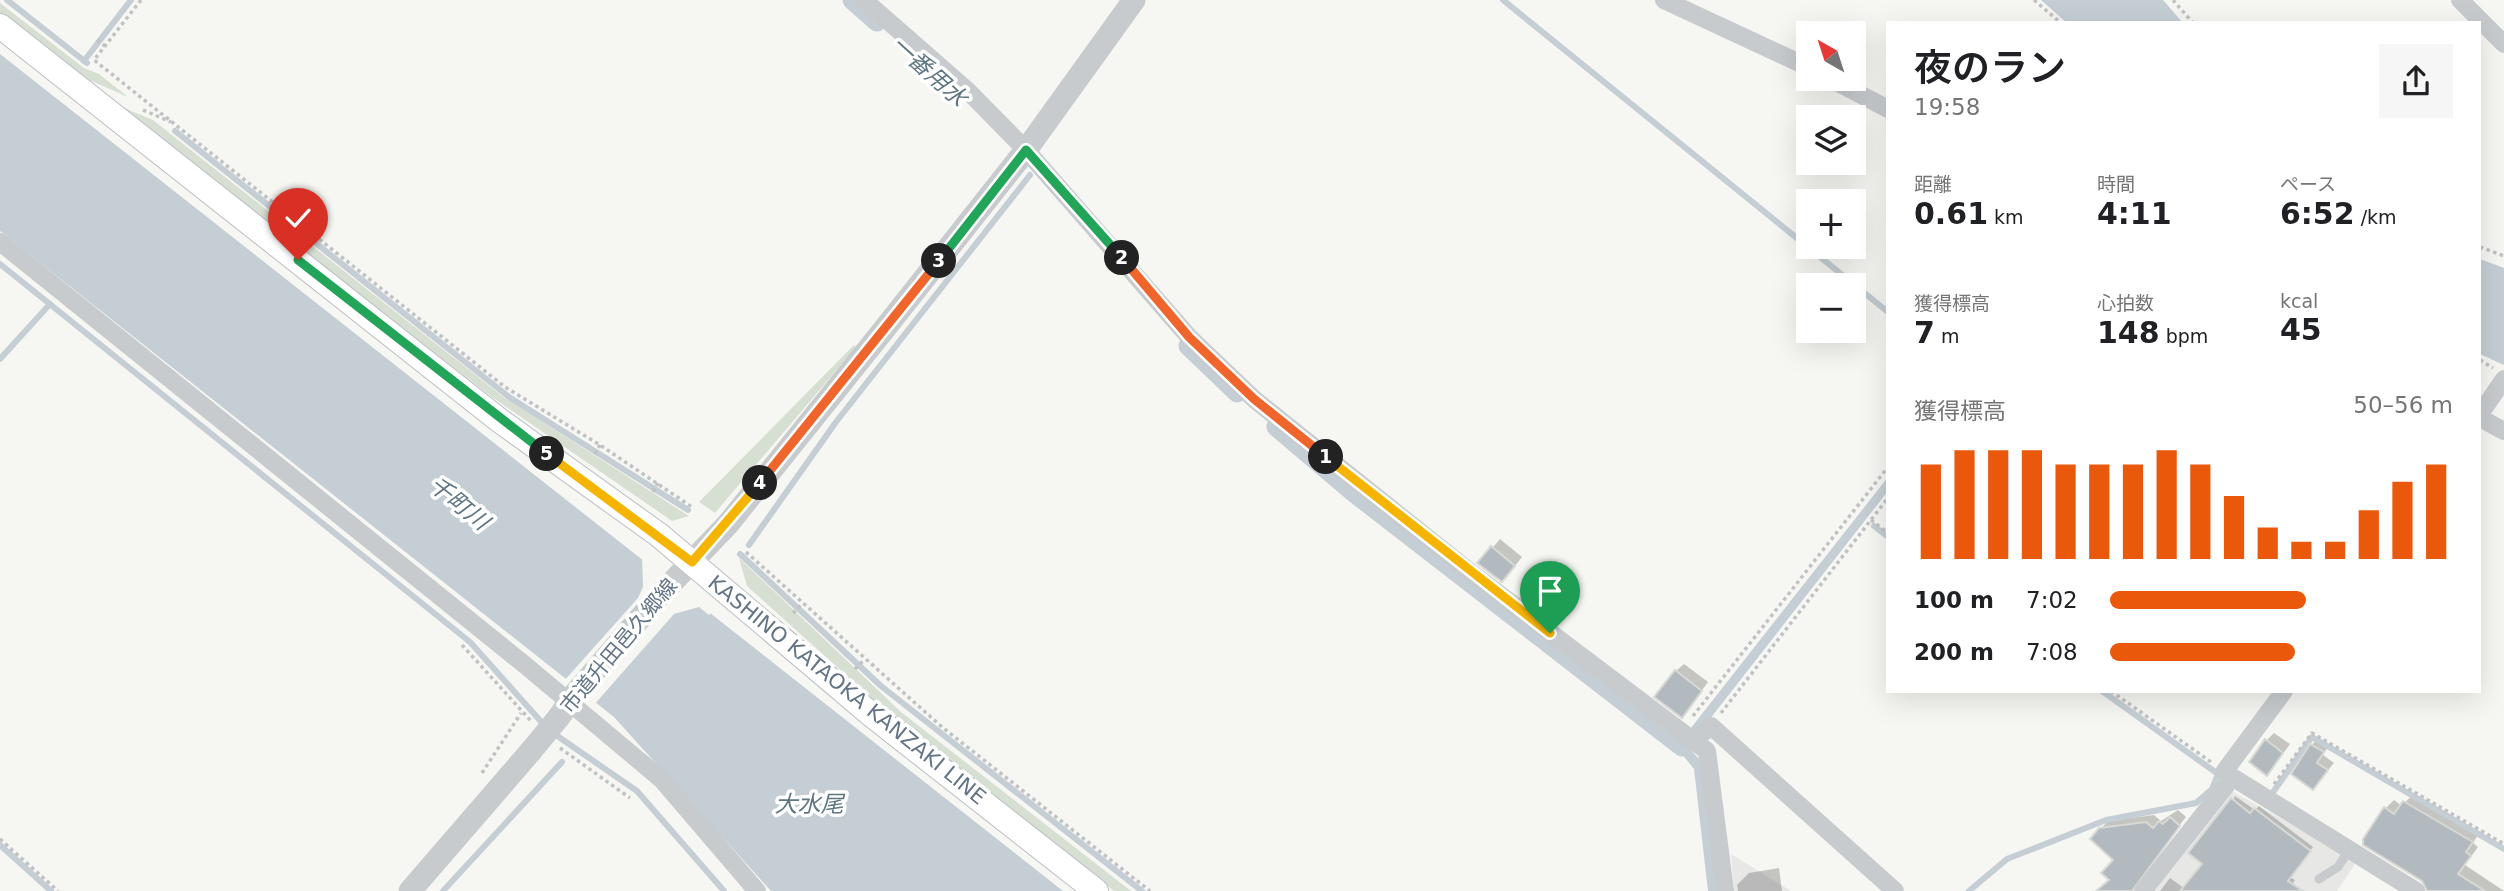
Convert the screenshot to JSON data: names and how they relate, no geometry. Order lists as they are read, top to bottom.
{
  "streets": {
    "main road": ["KASHINO KATAOKA KANZAKI LINE"],
    "street": ["市道升田邑久郷線"]
  },
  "crossings": [
    ["市道升田邑久郷線", "KASHINO KATAOKA KANZAKI LINE"]
  ],
  "water": ["一番用水", "千町川", "大水尾"],
  "north": "top left",
  "page": {
    "map_buttons": ["+", "−"],
    "heading": ["夜のラン", "19:58"],
    "stats": [
      ["距離", "0.61 km"],
      ["時間", "4:11"],
      ["ペース", "6:52 /km"],
      ["獲得標高", "7 m"],
      ["心拍数", "148 bpm"],
      ["kcal", "45"]
    ],
    "pins": [
      "2",
      "3",
      "5",
      "1",
      "4"
    ],
    "chart": ["獲得標高", "50–56 m"],
    "list": [
      {
        "name": "100 m",
        "note": "7:02"
      },
      {
        "name": "200 m",
        "note": "7:08"
      }
    ]
  }
}
